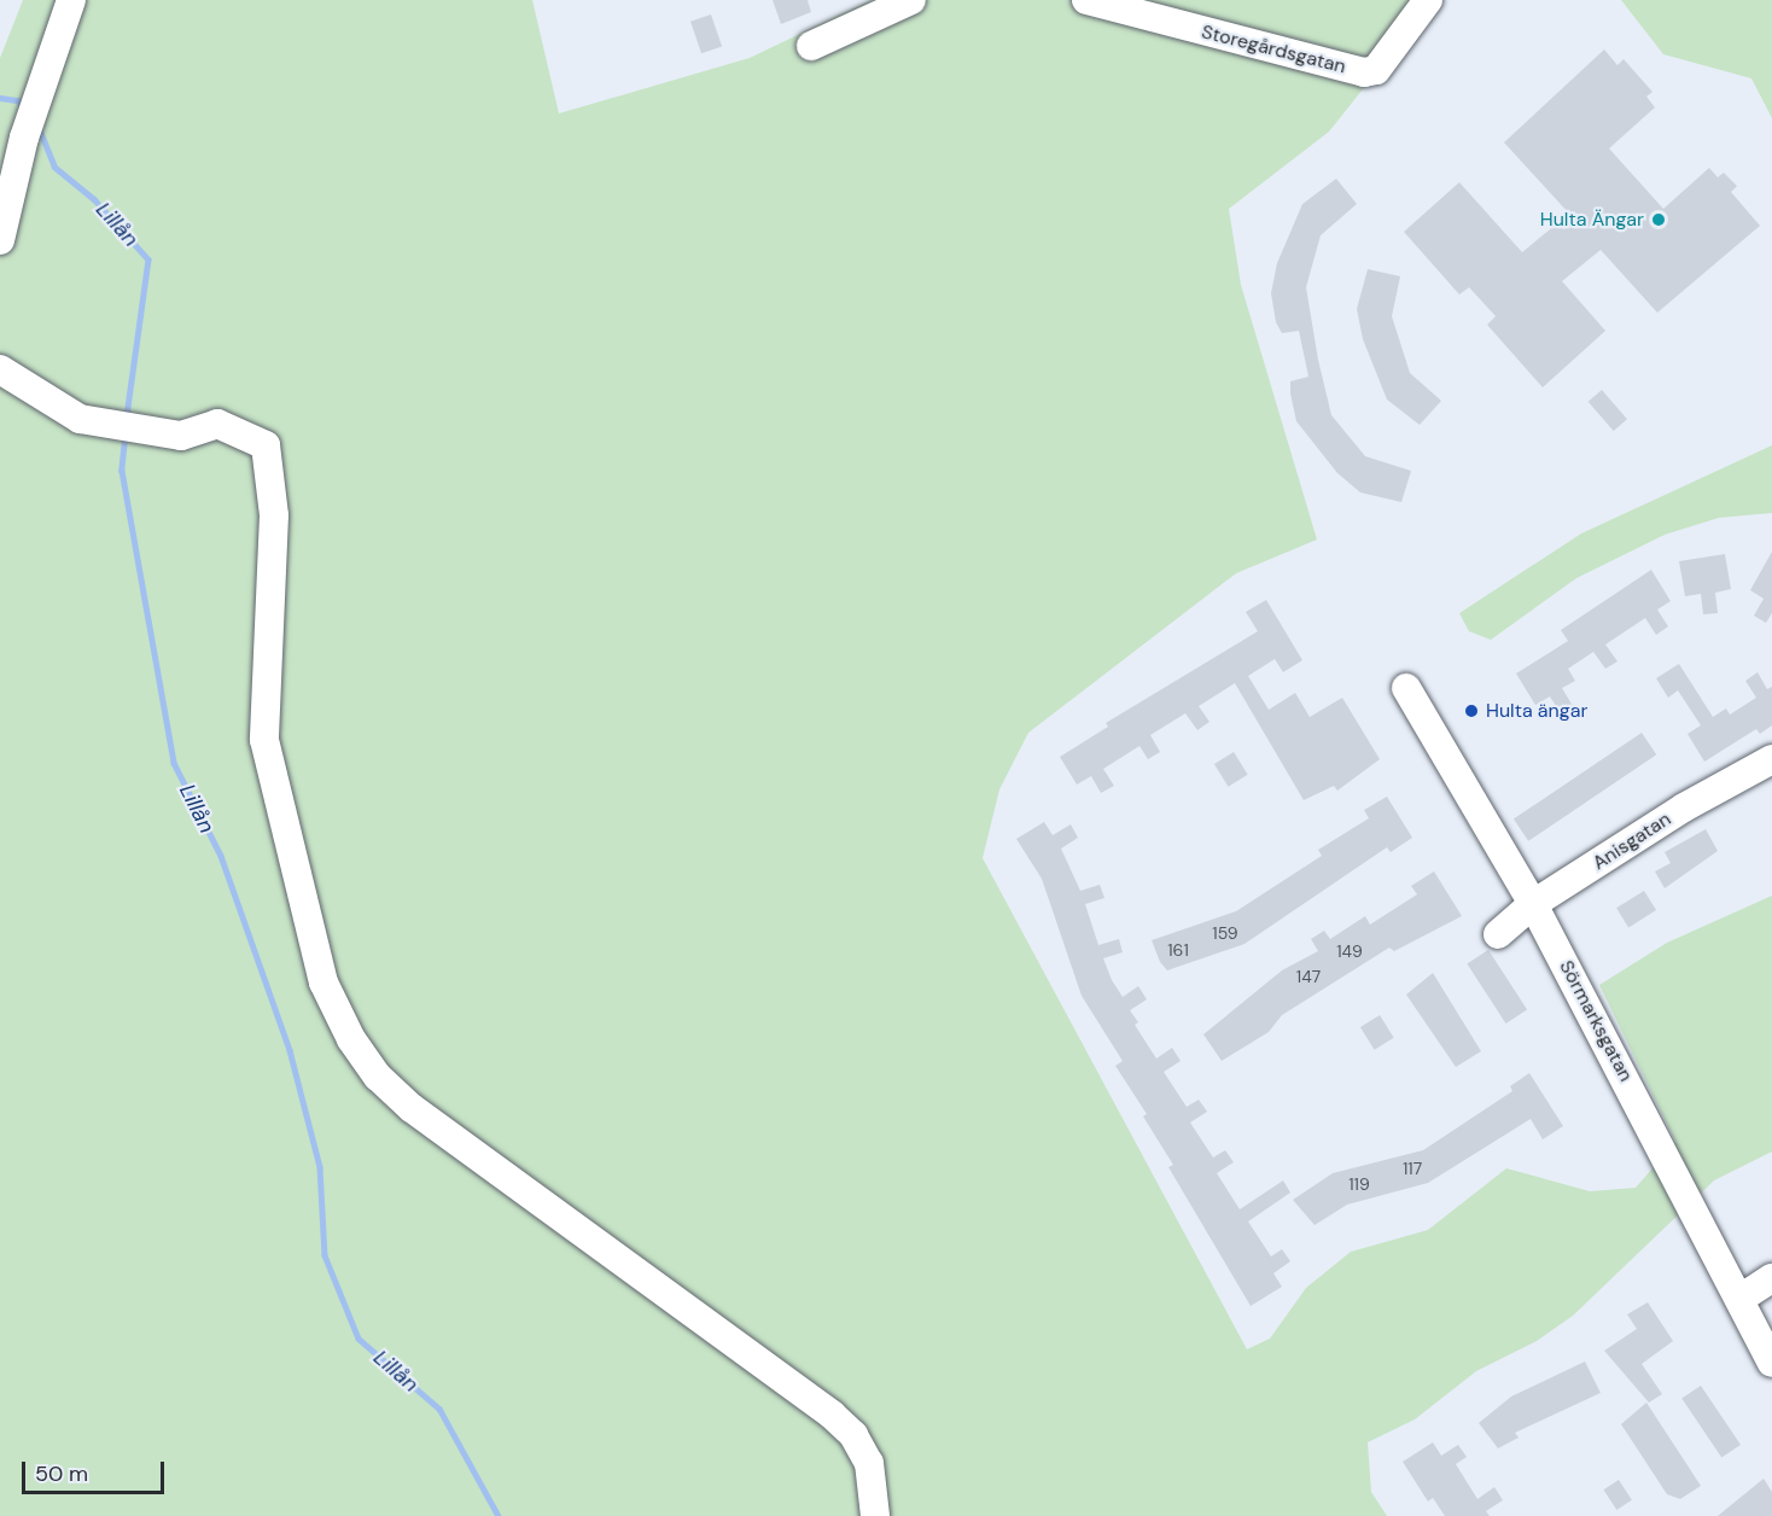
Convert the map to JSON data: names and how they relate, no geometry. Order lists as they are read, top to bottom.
{
  "streets": {
    "street": ["Storegårdsgatan", "Anisgatan", "Sörmarksgatan"]
  },
  "crossings": [
    ["Anisgatan", "Sörmarksgatan"]
  ],
  "water": ["Lillån"],
  "places": ["Hulta Ängar", "Hulta ängar"],
  "house_numbers": [
    "159",
    "161",
    "149",
    "147",
    "117",
    "119"
  ],
  "scale_bar": "50 m"
}
